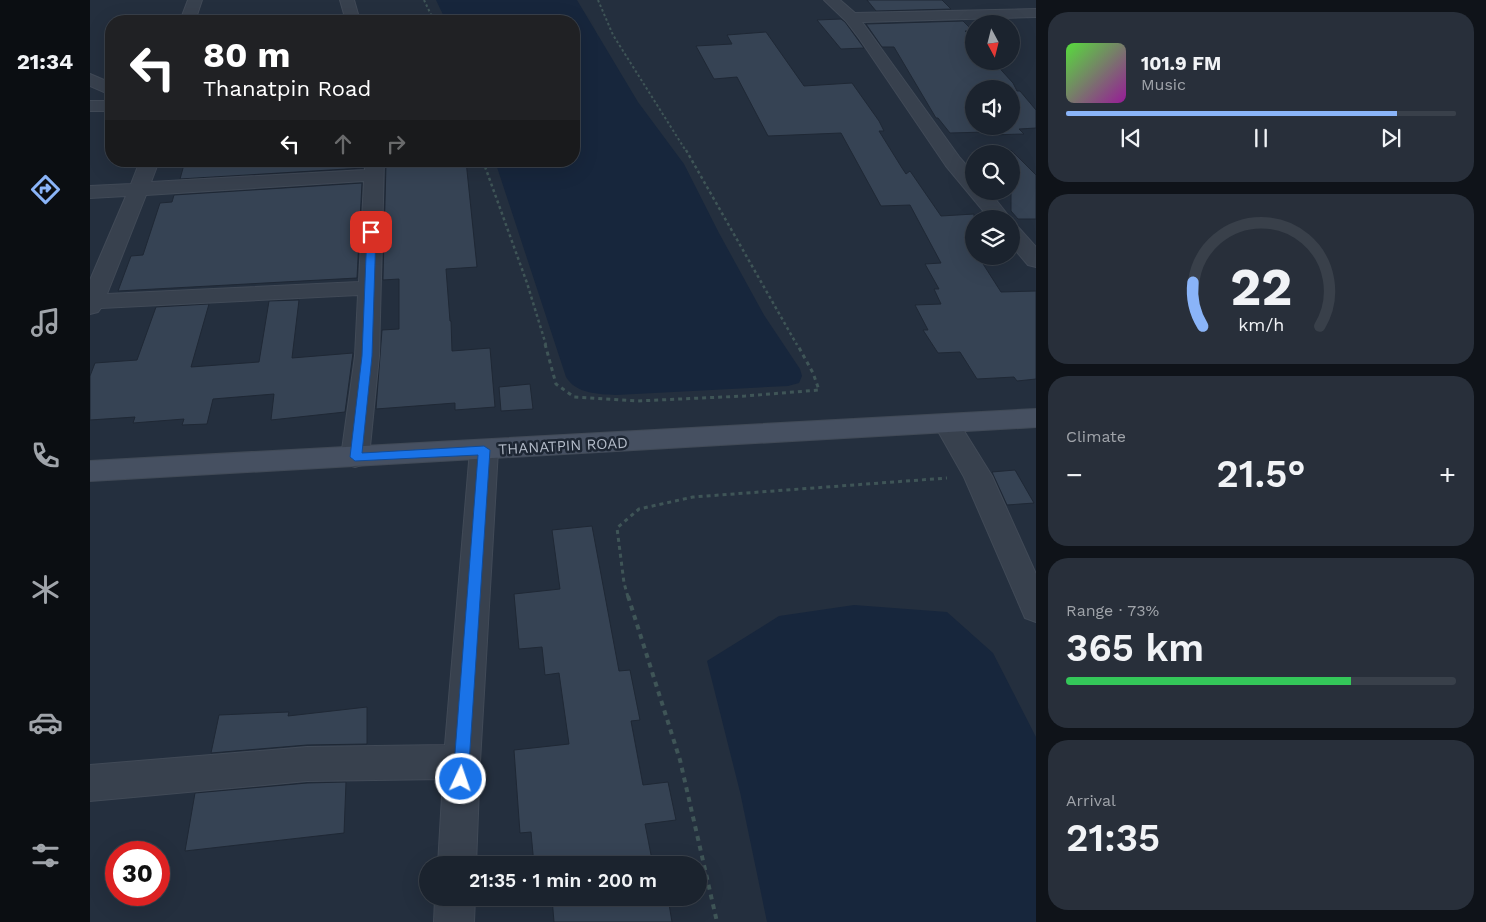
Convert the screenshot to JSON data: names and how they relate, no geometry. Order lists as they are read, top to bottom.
{
  "streets": {
    "main road": ["THANATPIN ROAD"]
  },
  "north": "bottom",
  "page": {
    "tabs": "21:34",
    "turn": ["80 m", "Thanatpin Road"],
    "song": ["101.9 FM", "Music"],
    "tile": [
      "Climate",
      ["Range · 73%", "365 km"],
      ["Arrival", "21:35"]
    ],
    "heat": ["−", "21.5°", "+"],
    "limit": "30",
    "trip": "21:35 · 1 min · 200 m",
    "gauge": ["22", "km/h"]
  }
}
